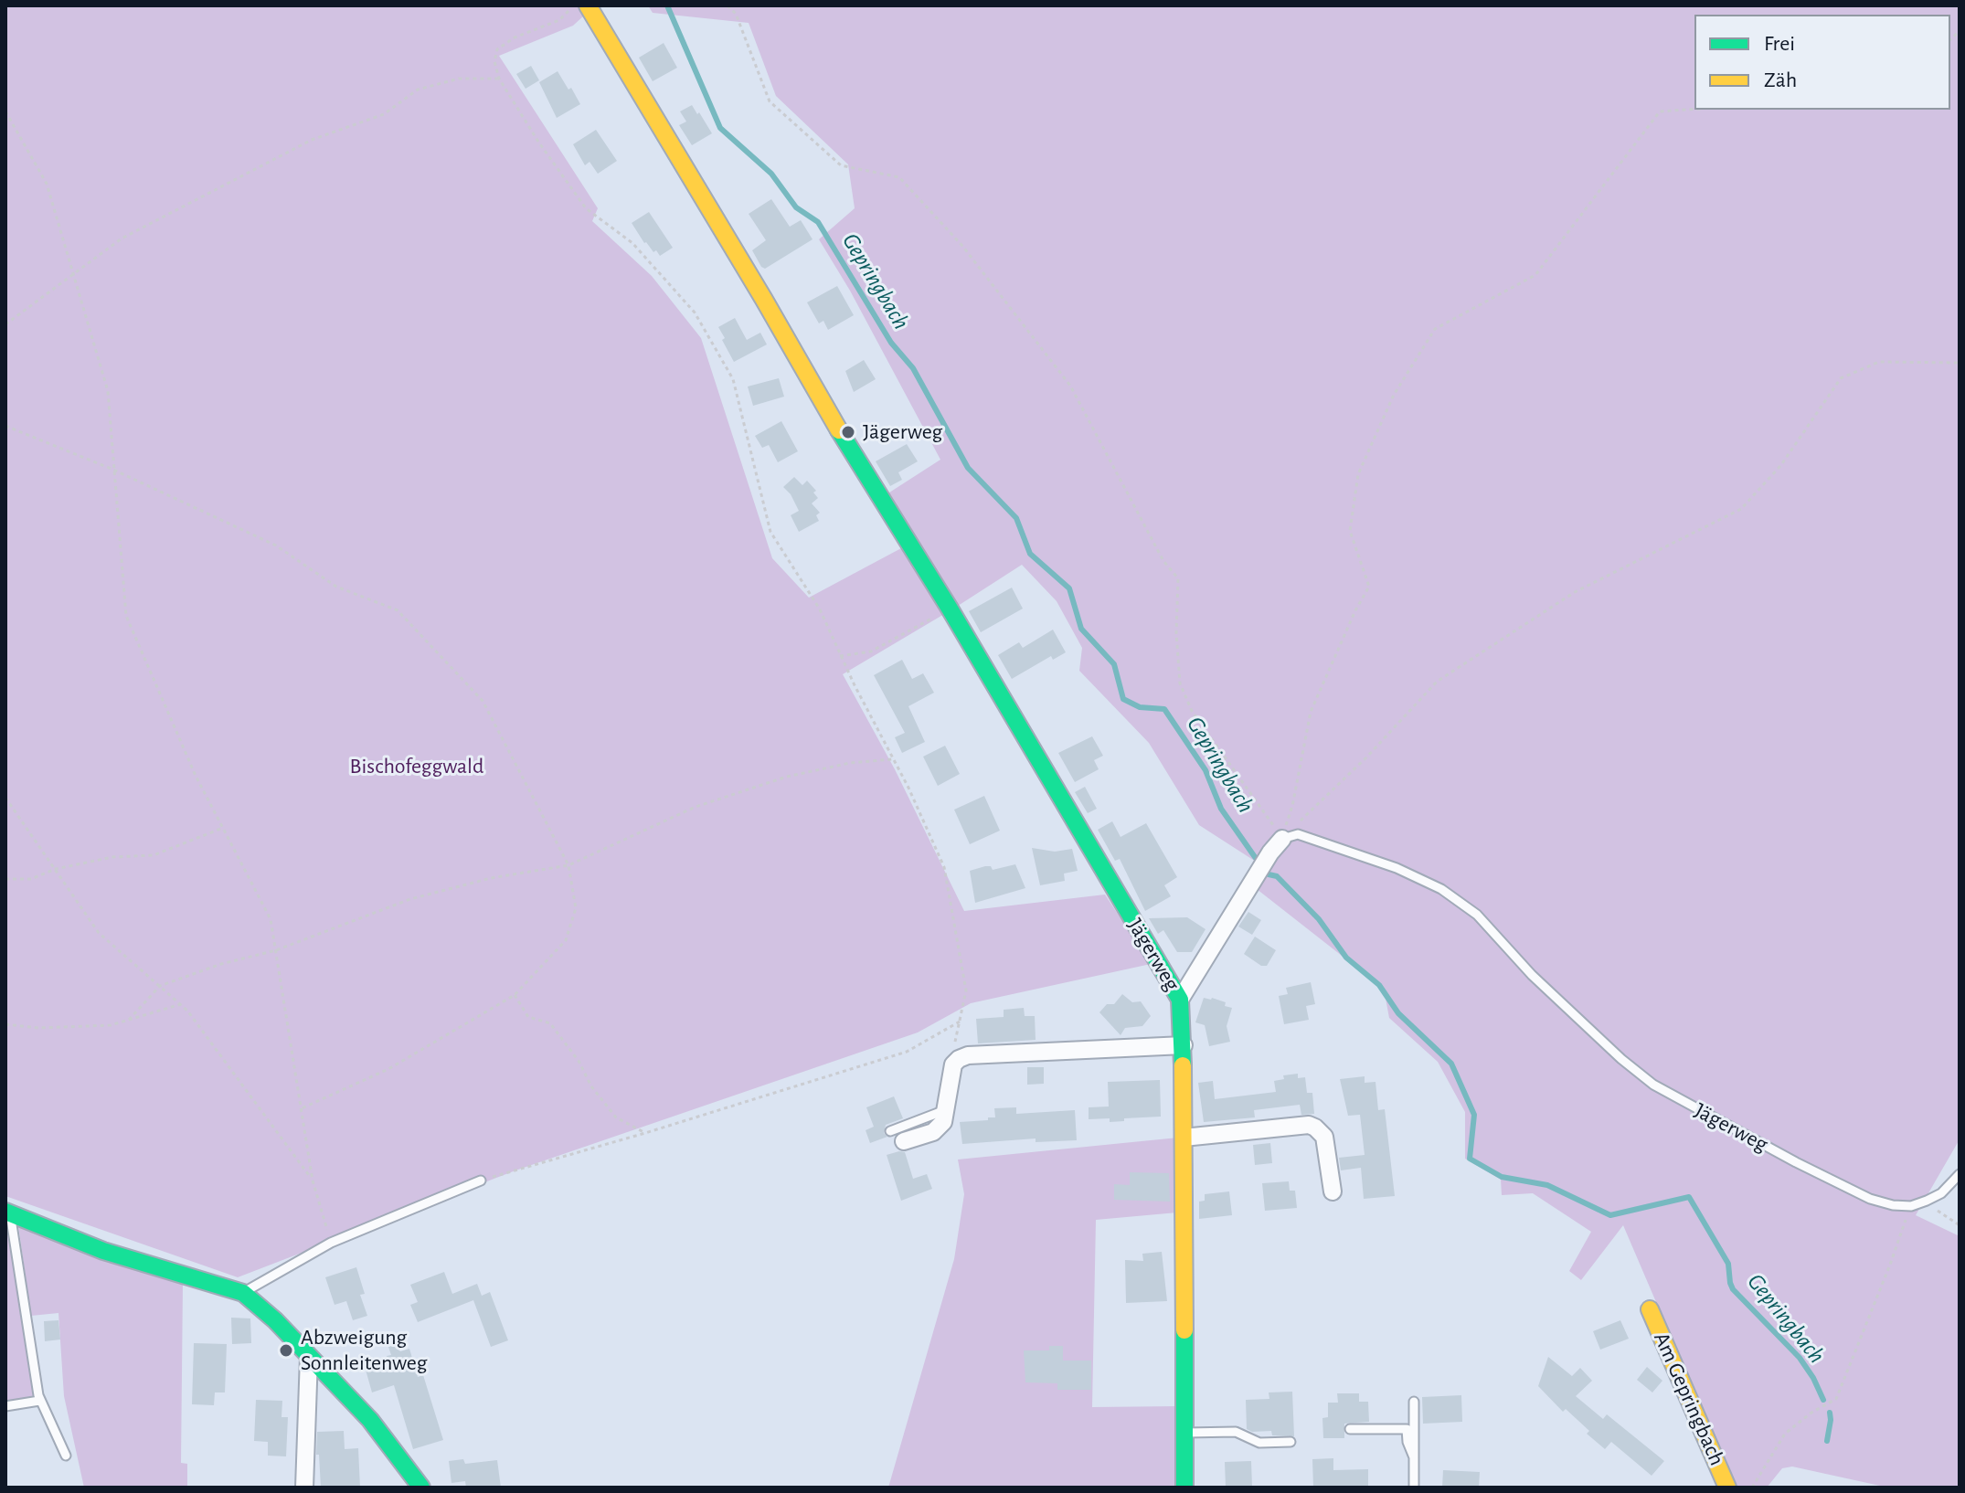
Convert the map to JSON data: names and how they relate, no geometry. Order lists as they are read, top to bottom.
{
  "streets": {
    "street": ["Jägerweg", "Am Gepringbach"]
  },
  "water": ["Gepringbach"],
  "parks": ["Bischofeggwald"],
  "places": ["Jägerweg", "Abzweigung Sonnleitenweg"],
  "legend": ["Frei", "Zäh"]
}
